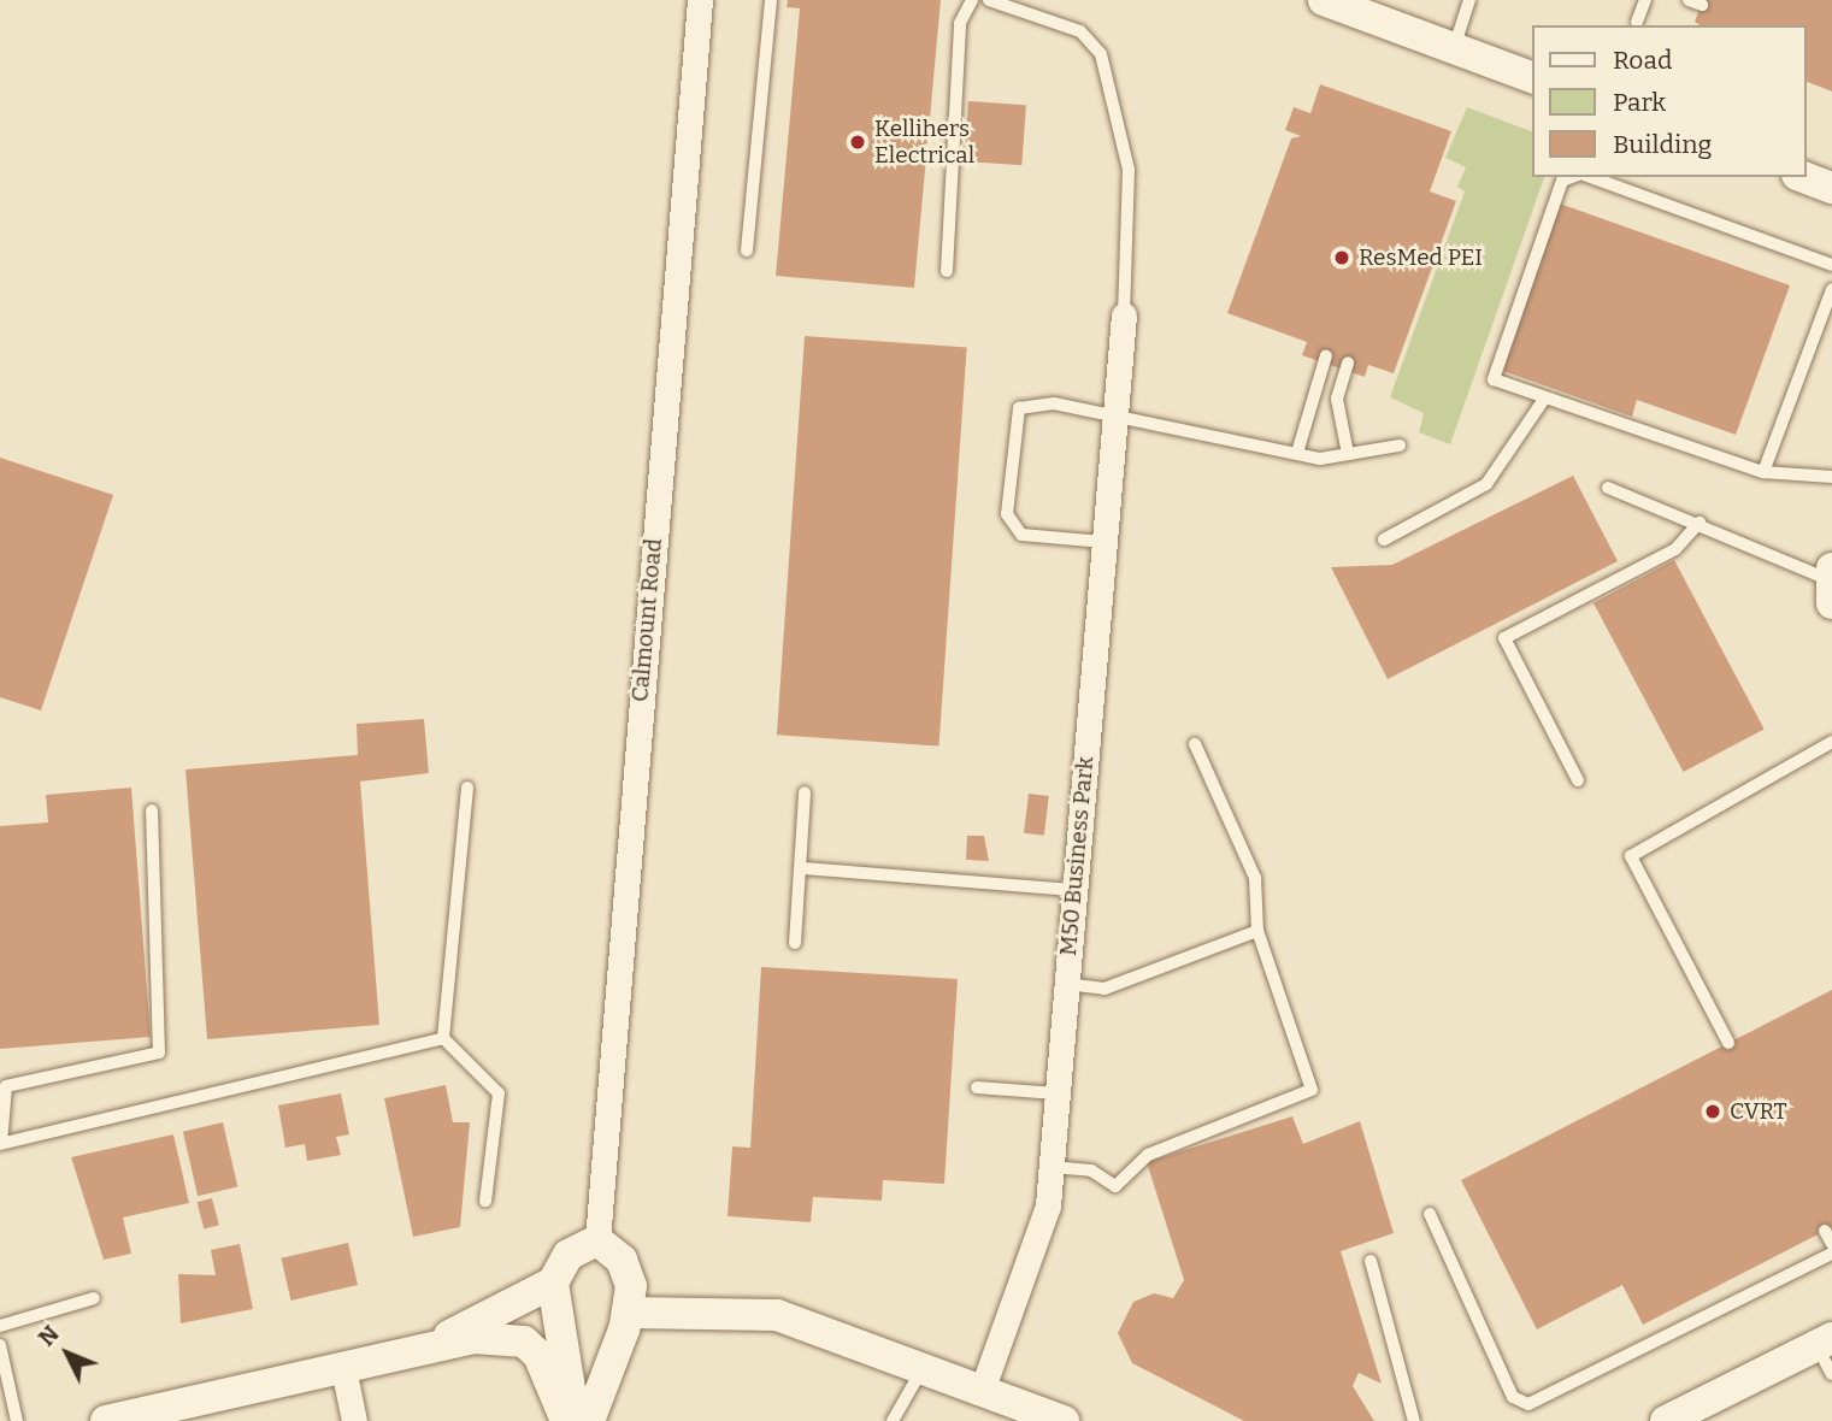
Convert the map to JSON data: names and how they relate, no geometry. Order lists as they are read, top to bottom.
{
  "streets": {
    "street": ["Calmount Road", "M50 Business Park"]
  },
  "places": ["Kellihers Electrical", "ResMed PEI", "CVRT"],
  "legend": ["Road", "Park", "Building"],
  "north": "top left"
}
